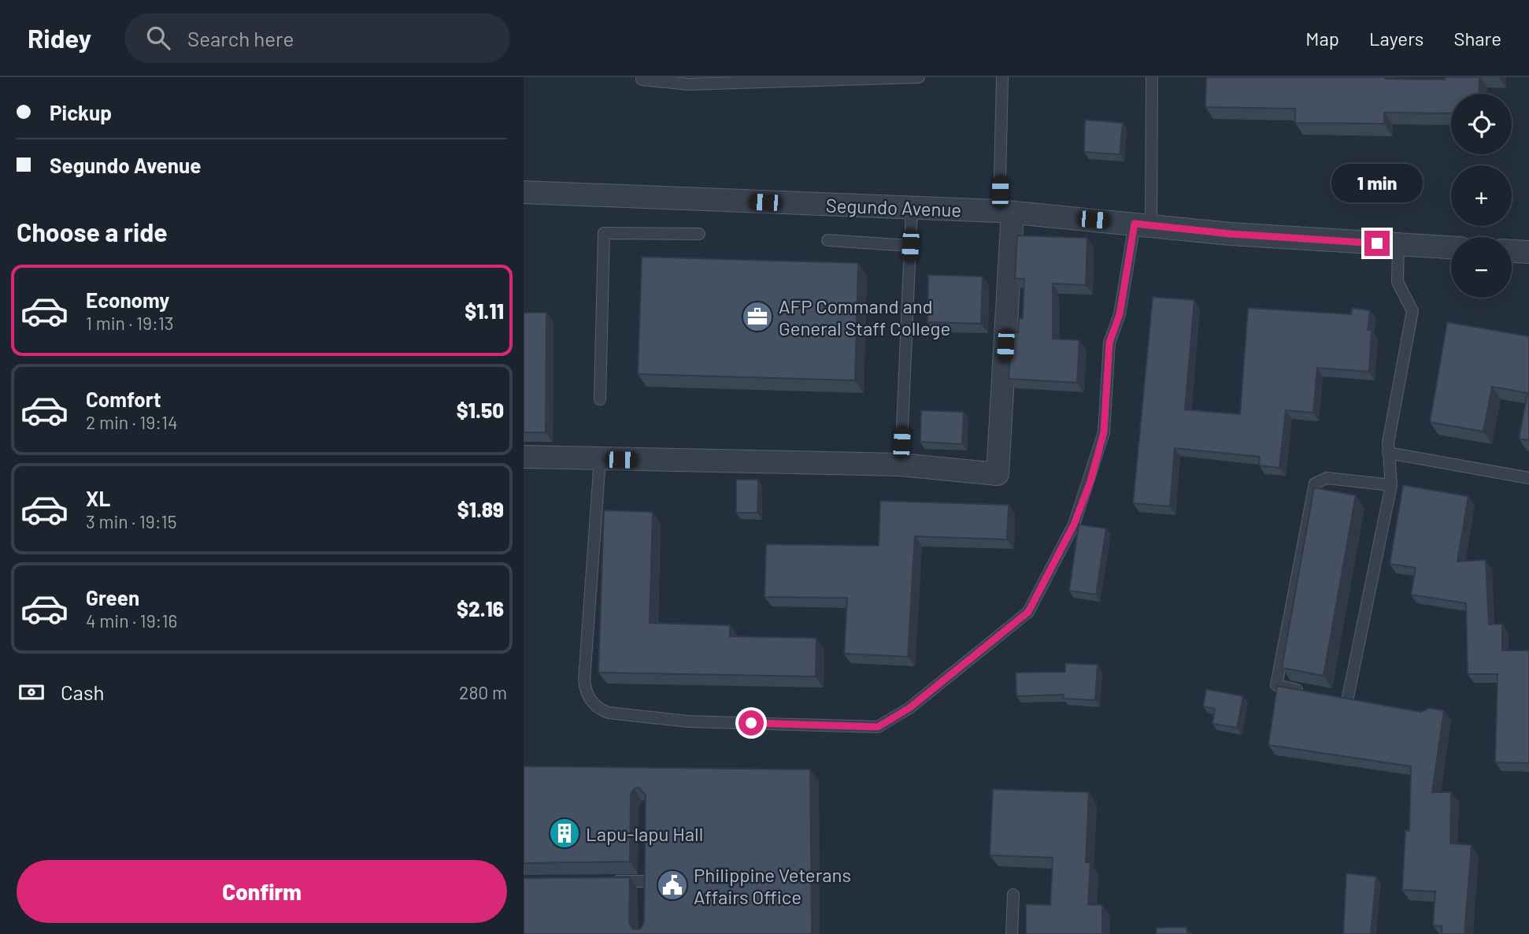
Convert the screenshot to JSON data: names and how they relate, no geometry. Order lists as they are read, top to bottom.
{
  "streets": {
    "street": ["Segundo Avenue"]
  },
  "places": {
    "office": ["AFP Command and General Staff College"],
    "building": ["Lapu-lapu Hall"],
    "public building": ["Philippine Veterans Affairs Office"]
  },
  "page": {
    "header": "Ridey",
    "search": "Search here",
    "nav": ["Map", "Layers", "Share"],
    "banner": ["Pickup", "Segundo Avenue"],
    "map_buttons": ["+", "−"],
    "bubble": "1 min",
    "heading": "Choose a ride",
    "list": [
      {
        "name": "Economy",
        "note": "1 min · 19:13",
        "value": "$1.11"
      },
      {
        "name": "Comfort",
        "note": "2 min · 19:14",
        "value": "$1.50"
      },
      {
        "name": "XL",
        "note": "3 min · 19:15",
        "value": "$1.89"
      },
      {
        "name": "Green",
        "note": "4 min · 19:16",
        "value": "$2.16"
      }
    ],
    "pay": ["Cash", "280 m"],
    "buttons": "Confirm"
  }
}
